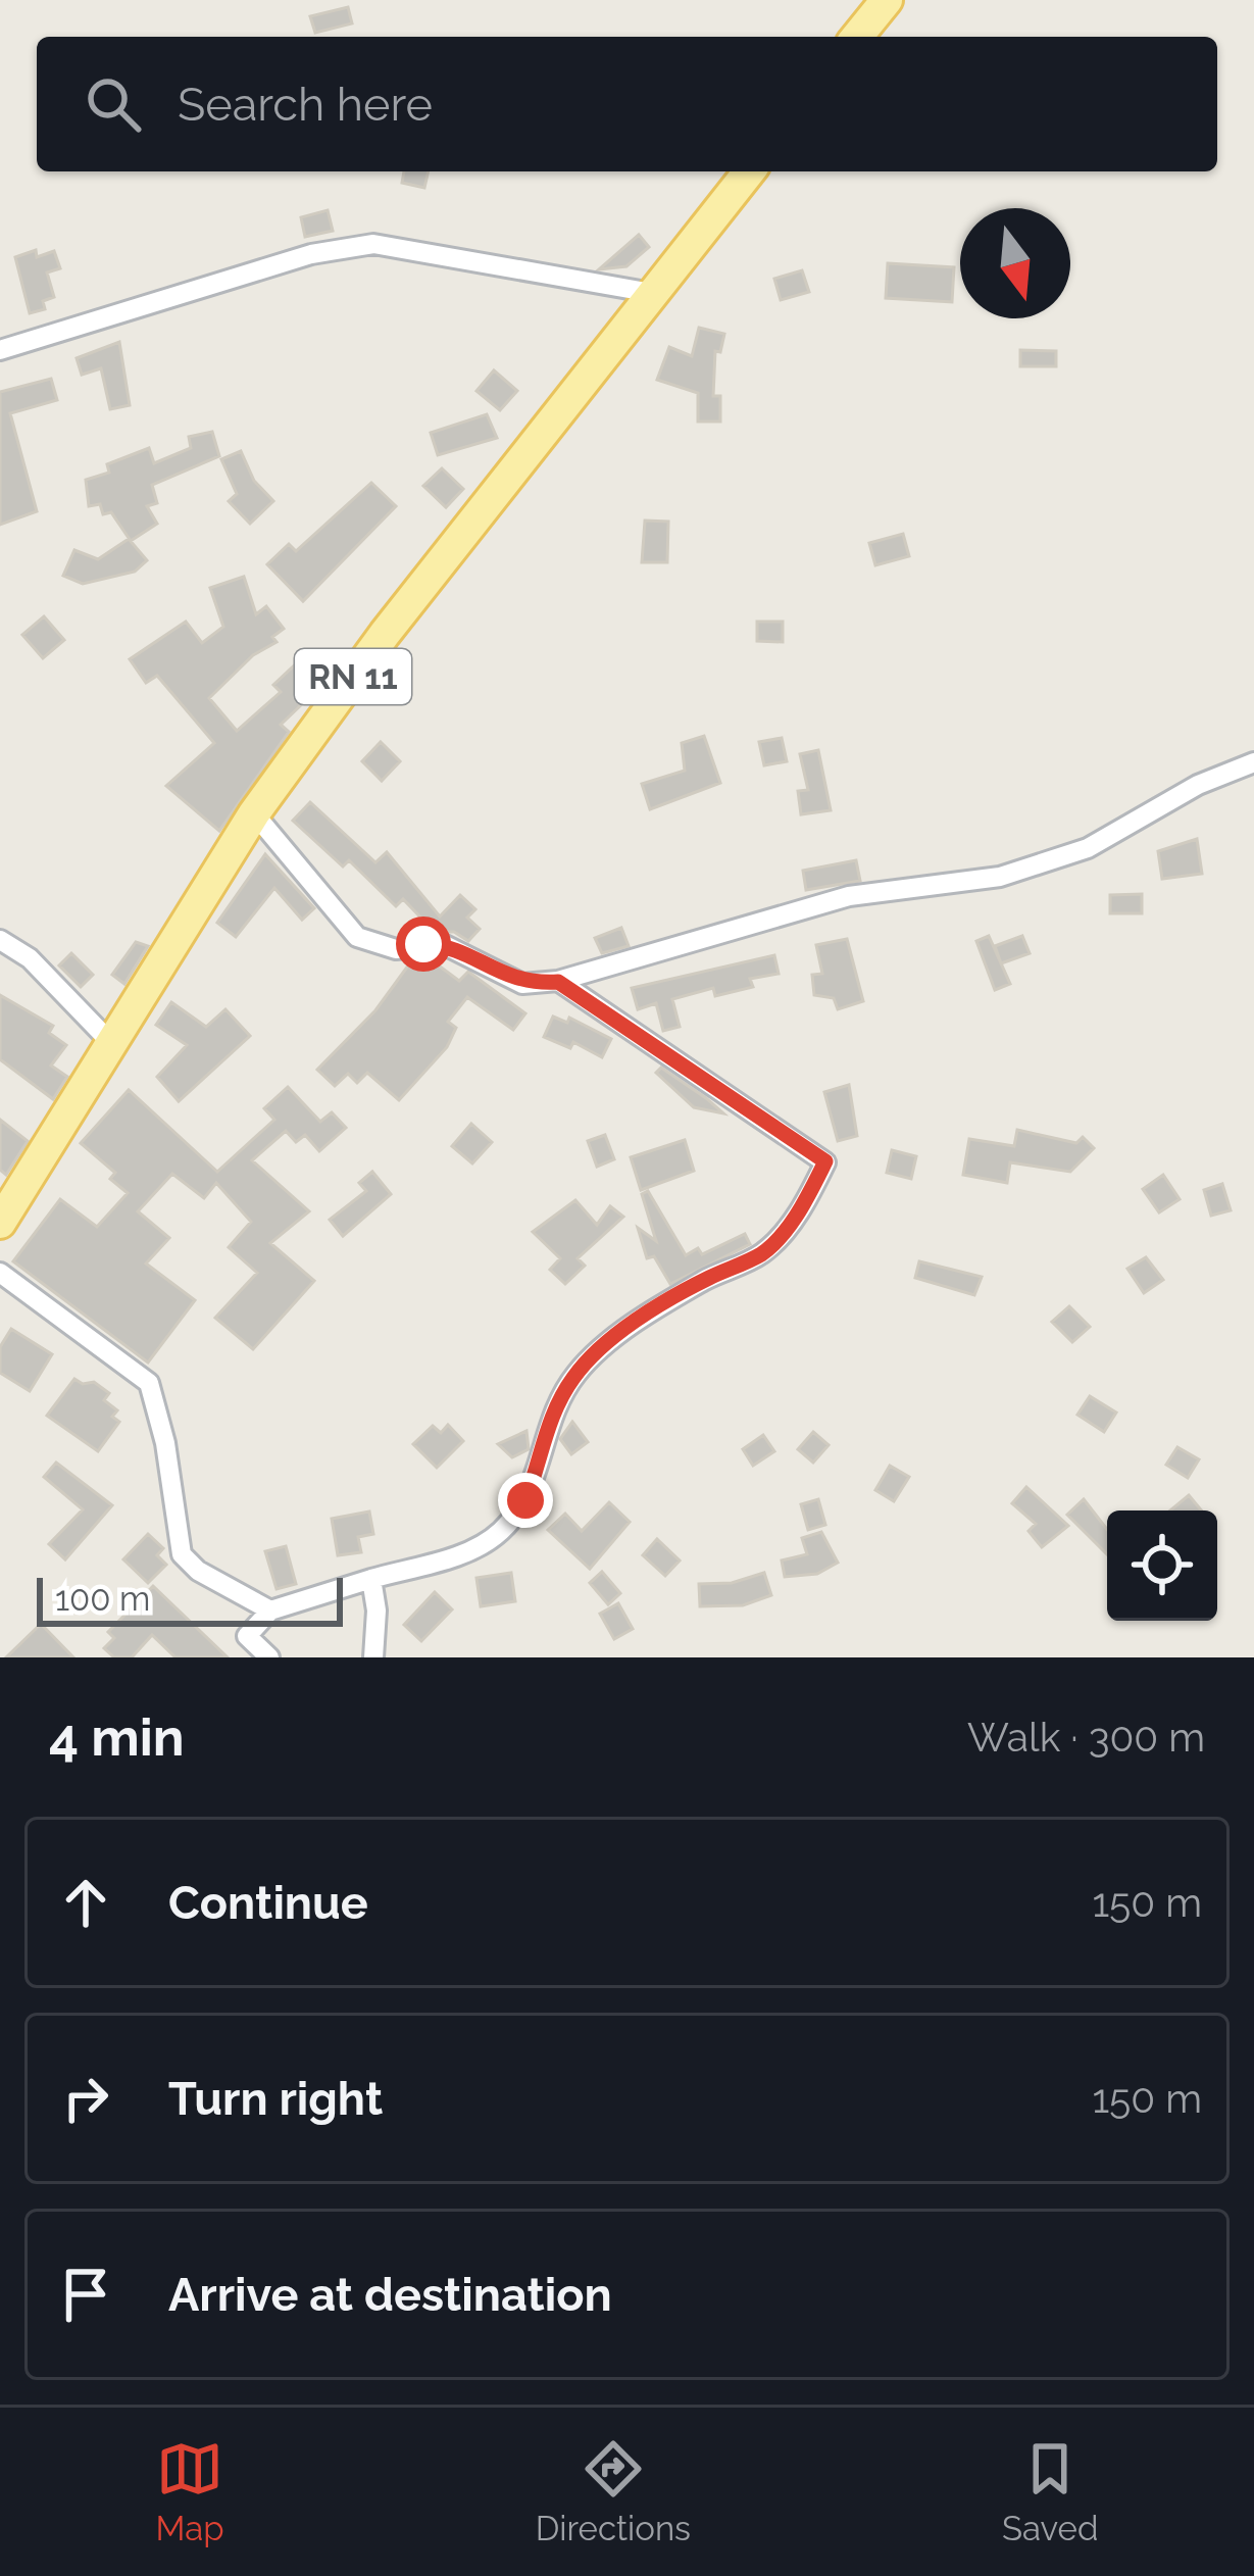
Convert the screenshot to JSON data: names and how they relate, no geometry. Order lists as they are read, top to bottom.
{
  "streets": {
    "main road": ["RN 11"]
  },
  "scale_bar": "100 m",
  "north": "bottom",
  "page": {
    "search": "Search here",
    "scale": "100 m",
    "heading": ["4 min", "Walk · 300 m"],
    "list": [
      ["Continue", "150 m"],
      ["Turn right", "150 m"],
      "Arrive at destination"
    ],
    "nav": ["Map", "Directions", "Saved"]
  }
}
